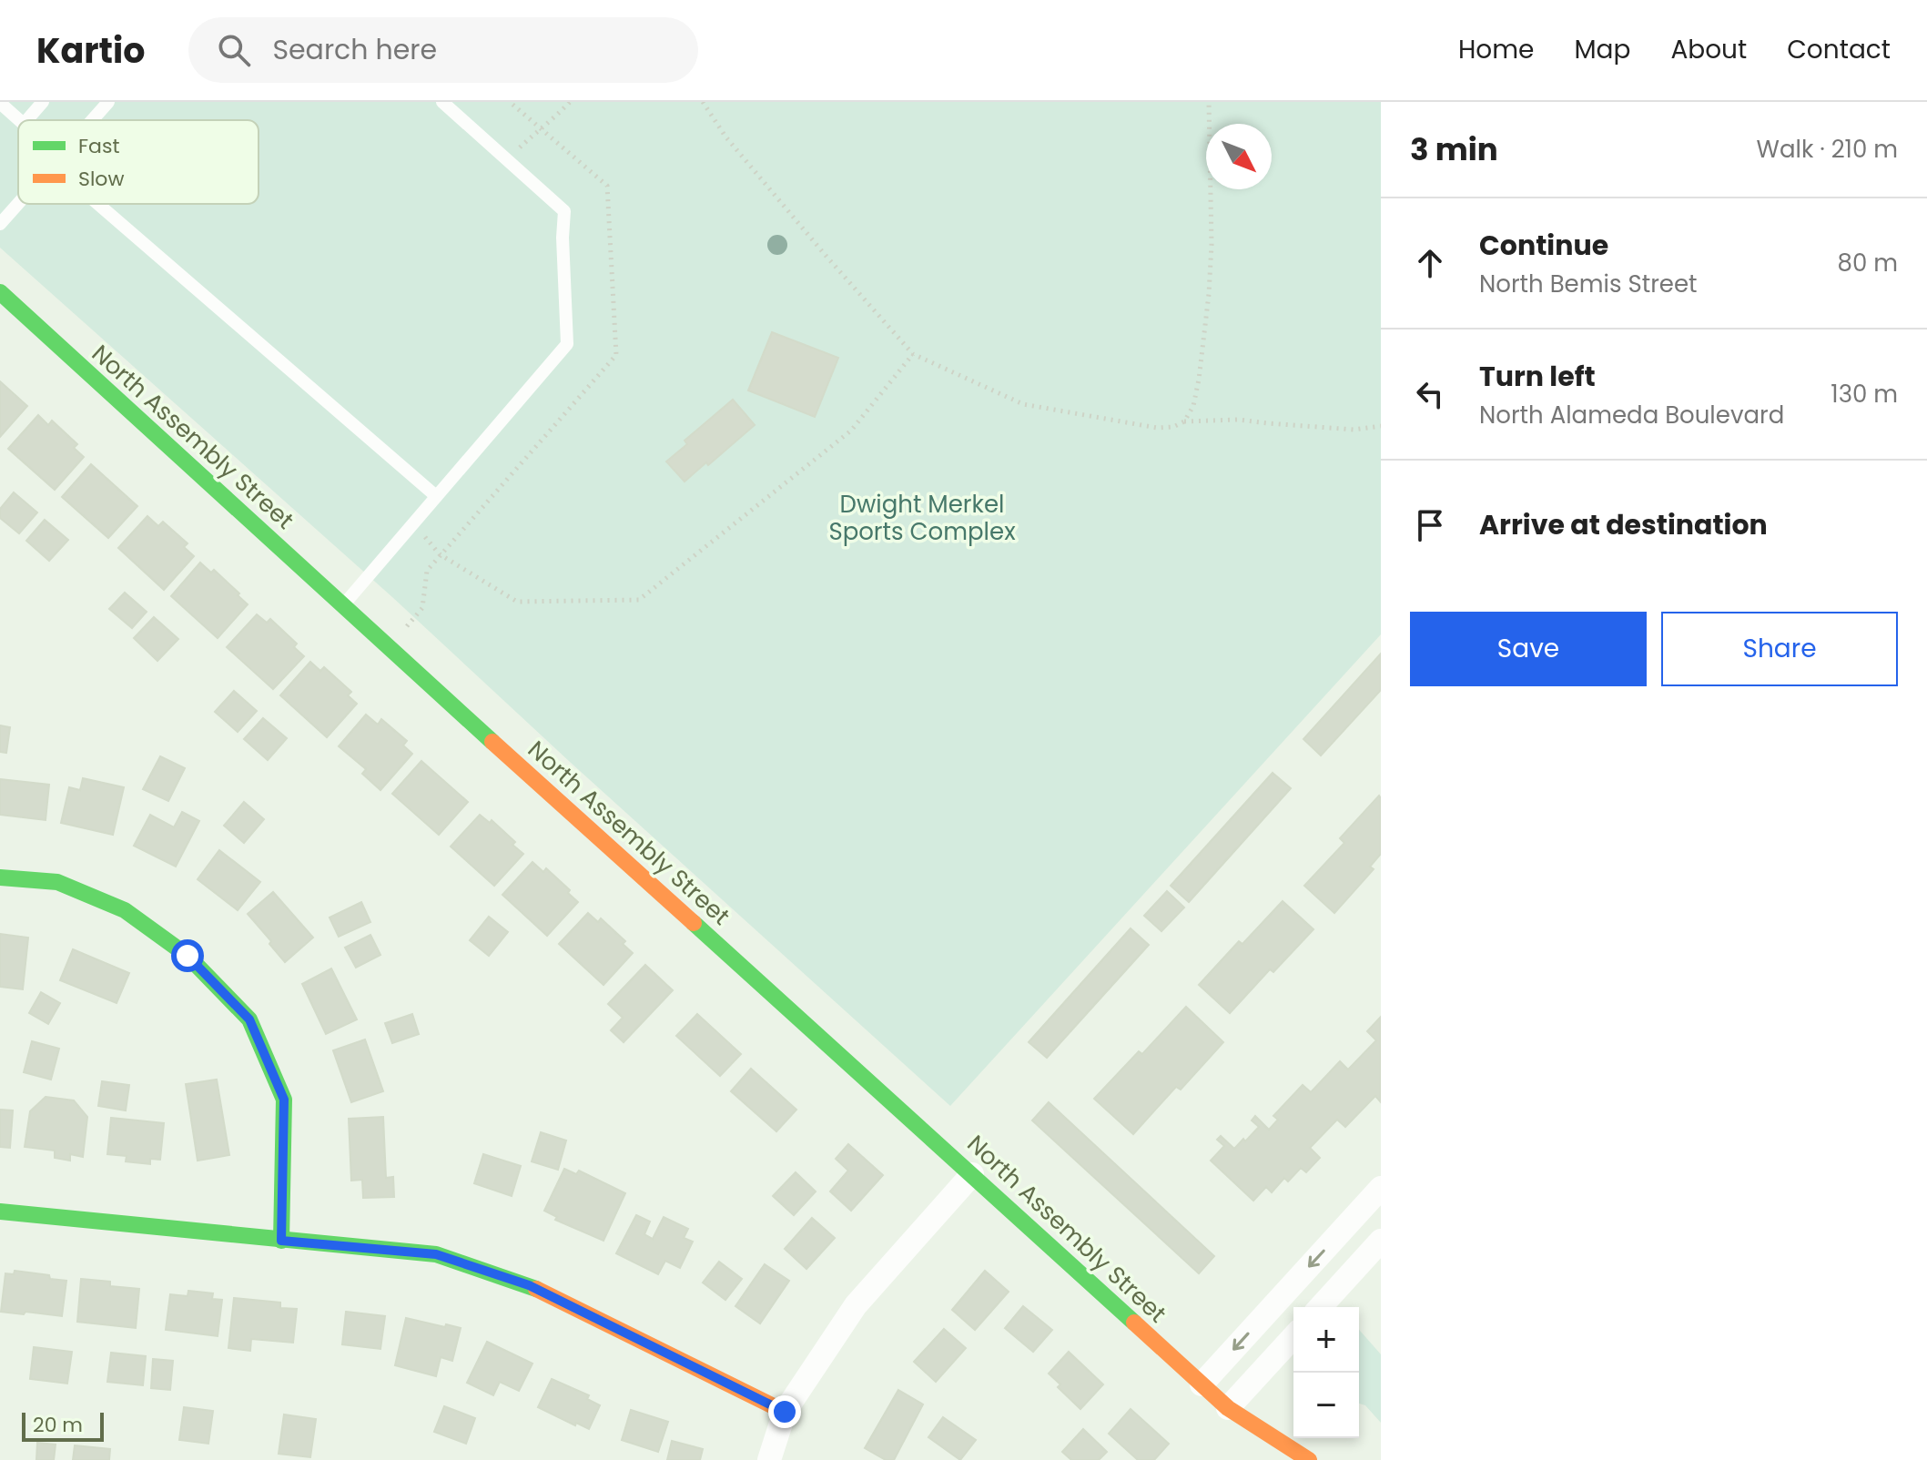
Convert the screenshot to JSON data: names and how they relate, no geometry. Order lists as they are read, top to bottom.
{
  "streets": {
    "main road": ["North Assembly Street"]
  },
  "parks": ["Dwight Merkel Sports Complex"],
  "legend": ["Fast", "Slow"],
  "scale_bar": "20 m",
  "north": "bottom right",
  "page": {
    "header": "Kartio",
    "search": "Search here",
    "nav": [
      "Home",
      "Map",
      "About",
      "Contact"
    ],
    "heading": ["3 min", "Walk · 210 m"],
    "list": [
      ["Continue", "North Bemis Street", "80 m"],
      ["Turn left", "North Alameda Boulevard", "130 m"],
      "Arrive at destination"
    ],
    "buttons": ["Save", "Share"],
    "map_buttons": ["+", "−"],
    "scale": "20 m"
  }
}
